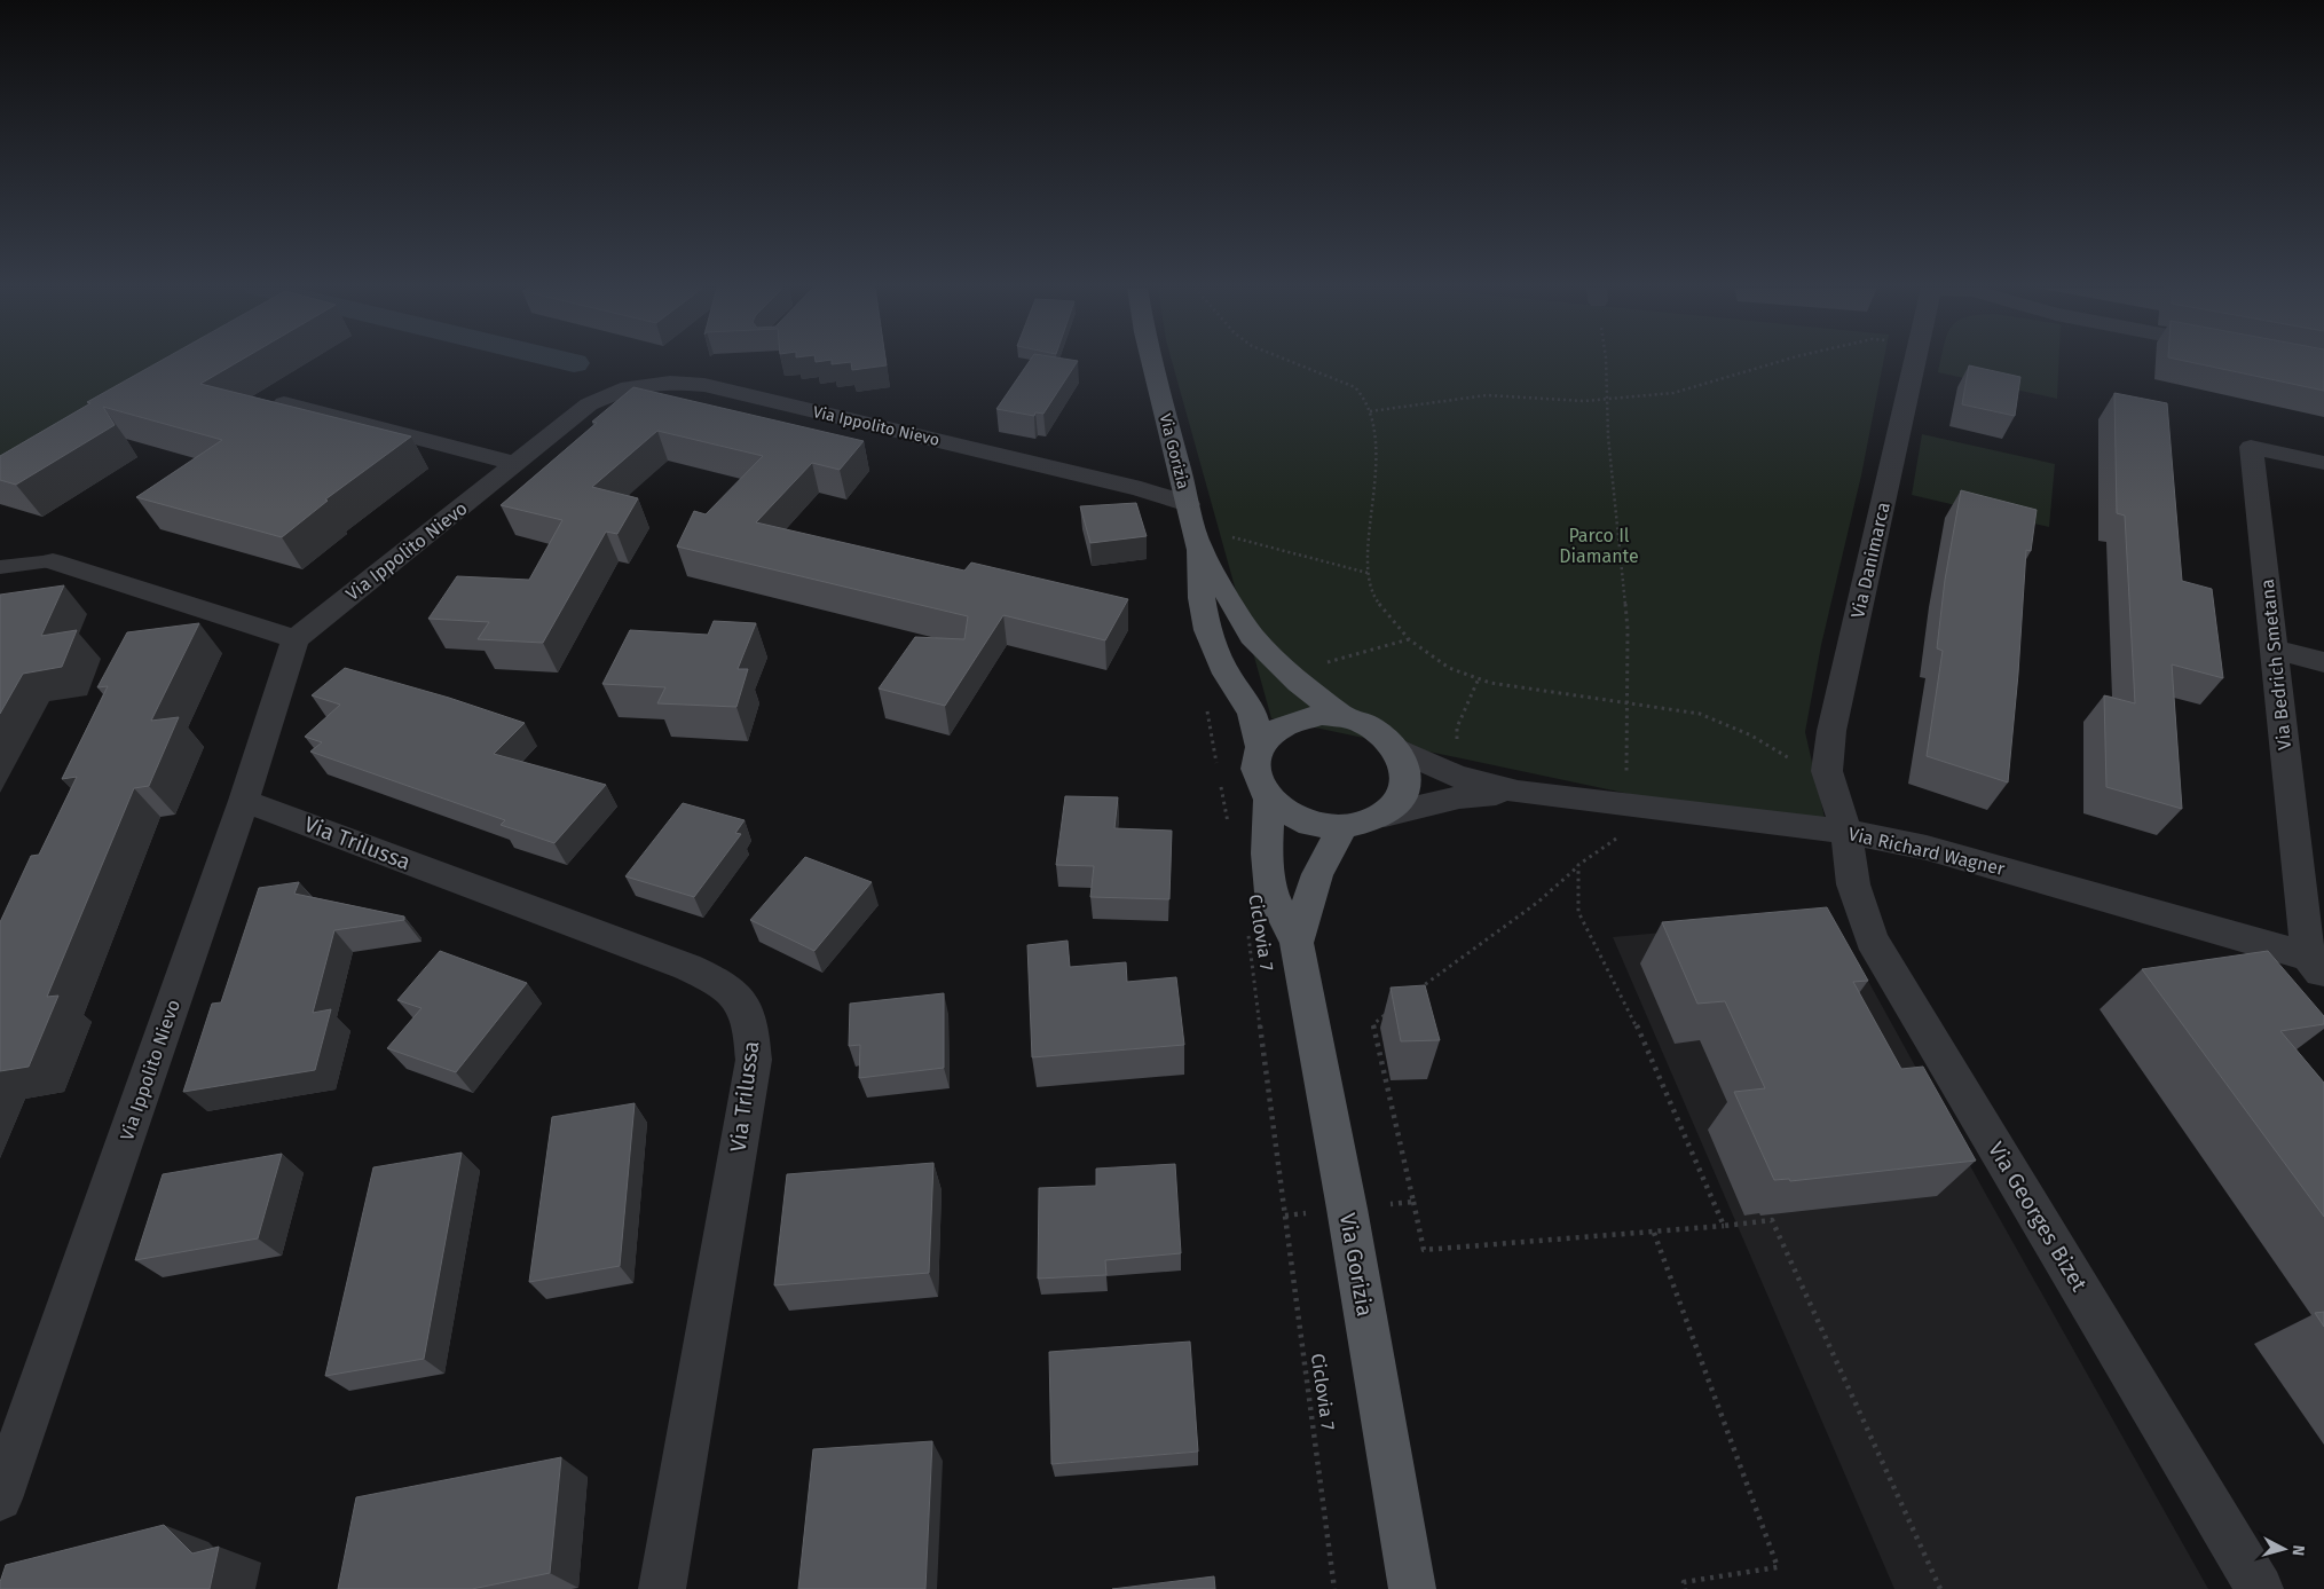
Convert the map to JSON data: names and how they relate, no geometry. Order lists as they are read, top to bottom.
{
  "streets": {
    "main road": ["Via Gorizia"],
    "street": [
      "Via Ippolito Nievo",
      "Via Danimarca",
      "Via Bedrich Smetana",
      "Via Trilussa",
      "Via Richard Wagner",
      "Via Georges Bizet"
    ],
    "path": ["Ciclovia 7"]
  },
  "crossings": [
    ["Via Ippolito Nievo", "Via Gorizia"],
    ["Via Ippolito Nievo", "Via Trilussa"],
    ["Via Gorizia", "Via Richard Wagner"],
    ["Via Danimarca", "Via Richard Wagner"],
    ["Via Danimarca", "Via Georges Bizet"],
    ["Via Bedrich Smetana", "Via Richard Wagner"],
    ["Via Richard Wagner", "Via Georges Bizet"]
  ],
  "parks": ["Parco Il Diamante"],
  "north": "right"
}
